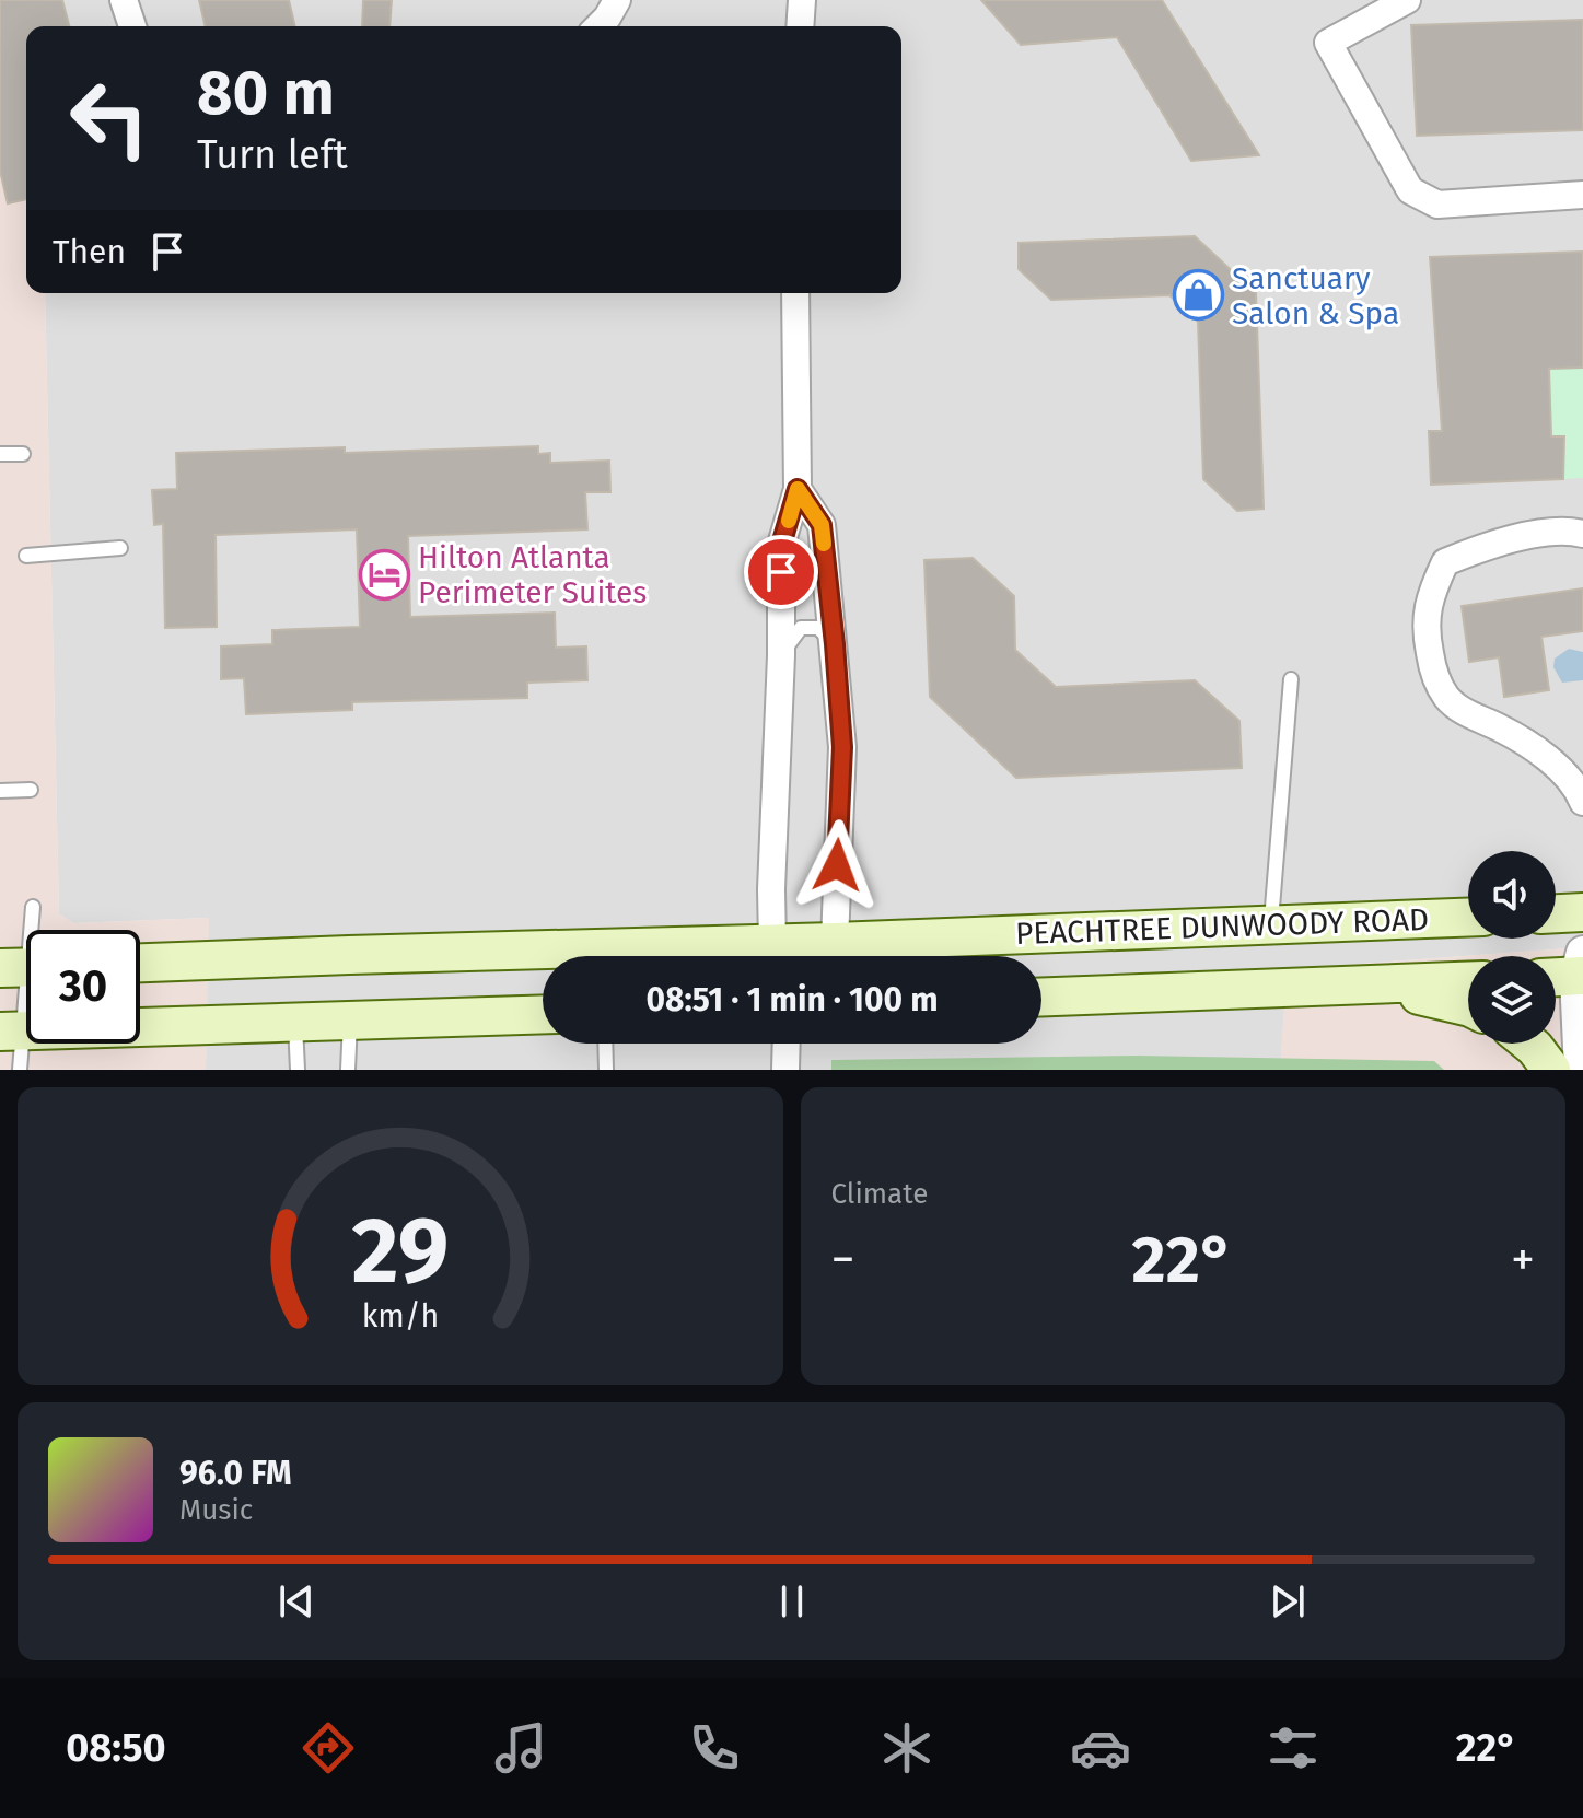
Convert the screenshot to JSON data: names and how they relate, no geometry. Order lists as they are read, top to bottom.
{
  "streets": {
    "main road": ["PEACHTREE DUNWOODY ROAD"]
  },
  "places": {
    "shop": ["Sanctuary Salon & Spa"],
    "hotel": ["Hilton Atlanta Perimeter Suites"]
  },
  "page": {
    "turn": ["80 m", "Turn left"],
    "then": "Then",
    "limit": "30",
    "trip": "08:51 · 1 min · 100 m",
    "tile": "Climate",
    "heat": ["−", "22°", "+"],
    "song": ["96.0 FM", "Music"],
    "tabs": ["08:50", "22°"],
    "gauge": ["29", "km/h"]
  }
}
